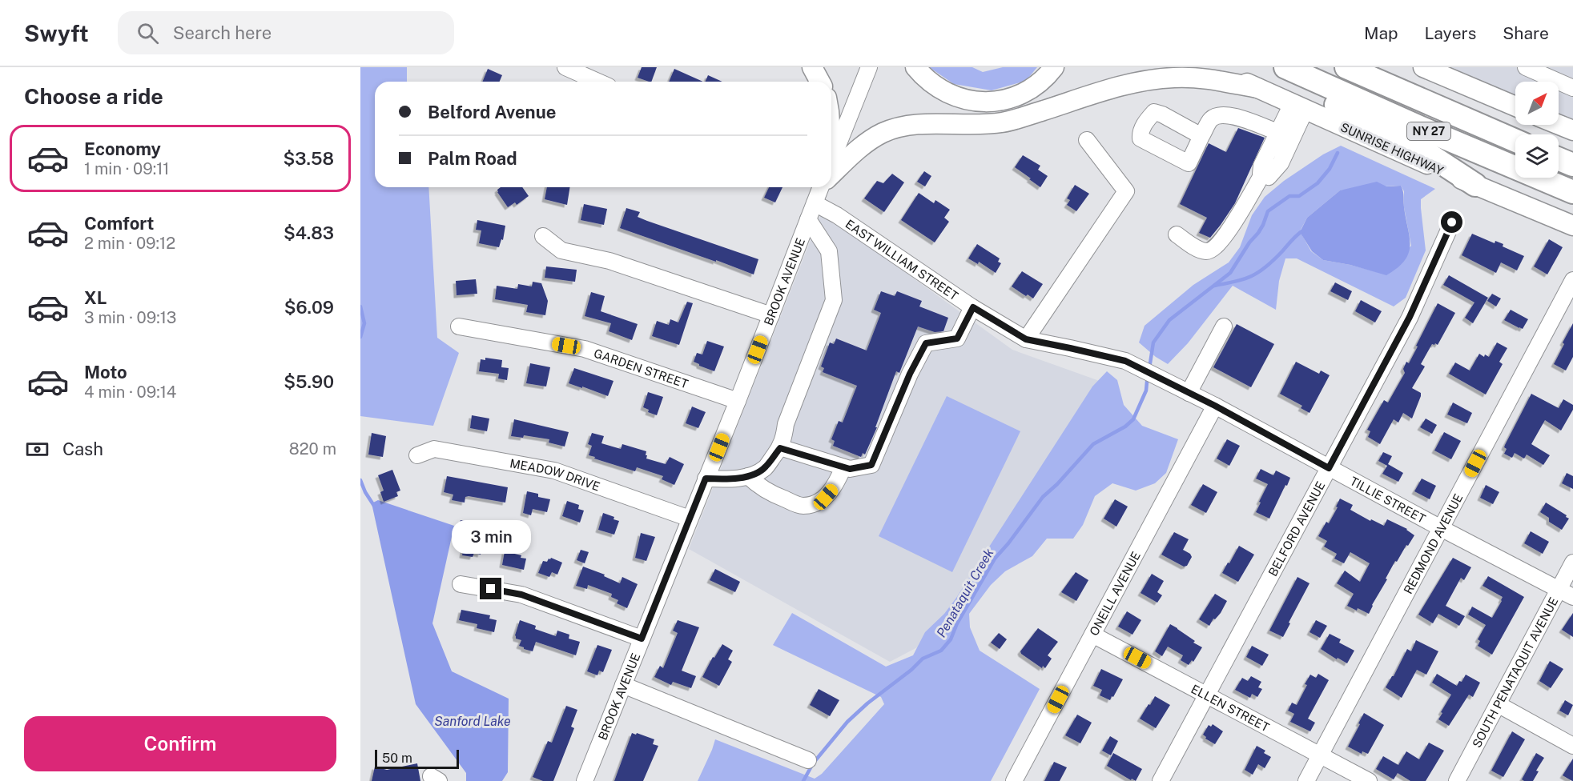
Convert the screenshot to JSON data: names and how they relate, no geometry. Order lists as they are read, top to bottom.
{
  "streets": {
    "highway": ["NY 27"],
    "main road": ["SUNRISE HIGHWAY"],
    "street": [
      "EAST WILLIAM STREET",
      "BROOK AVENUE",
      "GARDEN STREET",
      "MEADOW DRIVE",
      "TILLIE STREET",
      "BELFORD AVENUE",
      "REDMOND AVENUE",
      "ONEILL AVENUE",
      "SOUTH PENATAQUIT AVENUE",
      "ELLEN STREET"
    ]
  },
  "crossings": [
    ["EAST WILLIAM STREET", "BROOK AVENUE"],
    ["EAST WILLIAM STREET", "TILLIE STREET"],
    ["BROOK AVENUE", "GARDEN STREET"],
    ["BROOK AVENUE", "MEADOW DRIVE"],
    ["TILLIE STREET", "BELFORD AVENUE"],
    ["TILLIE STREET", "REDMOND AVENUE"],
    ["TILLIE STREET", "ONEILL AVENUE"],
    ["TILLIE STREET", "SOUTH PENATAQUIT AVENUE"],
    ["BELFORD AVENUE", "ELLEN STREET"],
    ["REDMOND AVENUE", "ELLEN STREET"],
    ["ONEILL AVENUE", "ELLEN STREET"]
  ],
  "water": ["Penataquit Creek", "Sanford Lake"],
  "scale_bar": "50 m",
  "north": "top right",
  "page": {
    "header": "Swyft",
    "search": "Search here",
    "nav": ["Map", "Layers", "Share"],
    "heading": "Choose a ride",
    "banner": ["Belford Avenue", "Palm Road"],
    "list": [
      {
        "name": "Economy",
        "note": "1 min · 09:11",
        "value": "$3.58"
      },
      {
        "name": "Comfort",
        "note": "2 min · 09:12",
        "value": "$4.83"
      },
      {
        "name": "XL",
        "note": "3 min · 09:13",
        "value": "$6.09"
      },
      {
        "name": "Moto",
        "note": "4 min · 09:14",
        "value": "$5.90"
      }
    ],
    "pay": ["Cash", "820 m"],
    "bubble": "3 min",
    "buttons": "Confirm",
    "scale": "50 m"
  }
}
